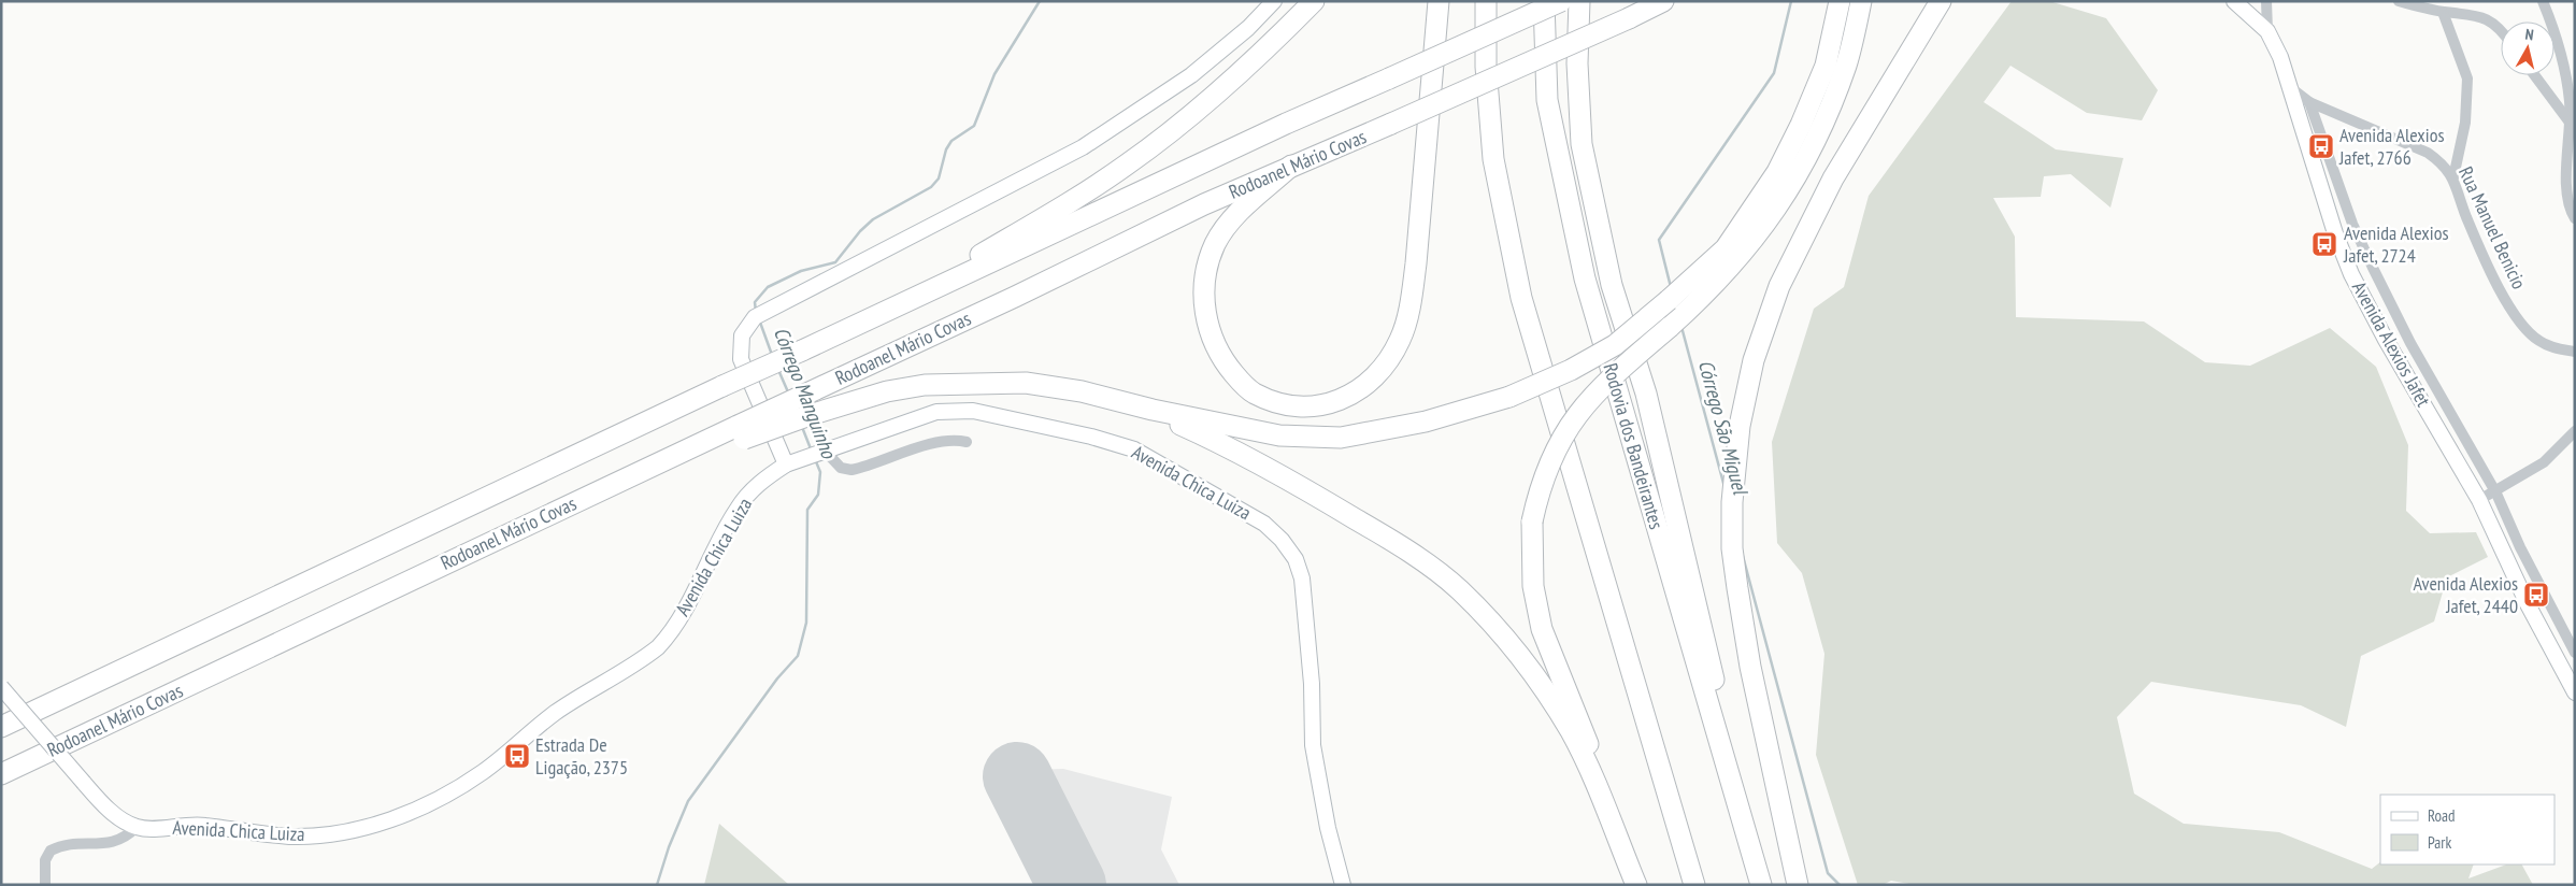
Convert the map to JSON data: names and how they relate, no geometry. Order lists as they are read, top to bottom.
{
  "streets": {
    "highway": ["Rodoanel Mário Covas", "Rodovia dos Bandeirantes"],
    "main road": ["Avenida Alexios Jafet", "Avenida Chica Luiza"],
    "street": ["Rua Manuel Benicio"]
  },
  "crossings": [
    ["Rua Manuel Benicio", "Avenida Alexios Jafet"]
  ],
  "water": ["Córrego Manguinho", "Córrego São Miguel"],
  "places": {
    "bus stop": [
      "Avenida Alexios Jafet, 2766",
      "Avenida Alexios Jafet, 2724",
      "Avenida Alexios Jafet, 2440",
      "Estrada De Ligação, 2375"
    ]
  },
  "legend": ["Road", "Park"],
  "north": "top"
}
